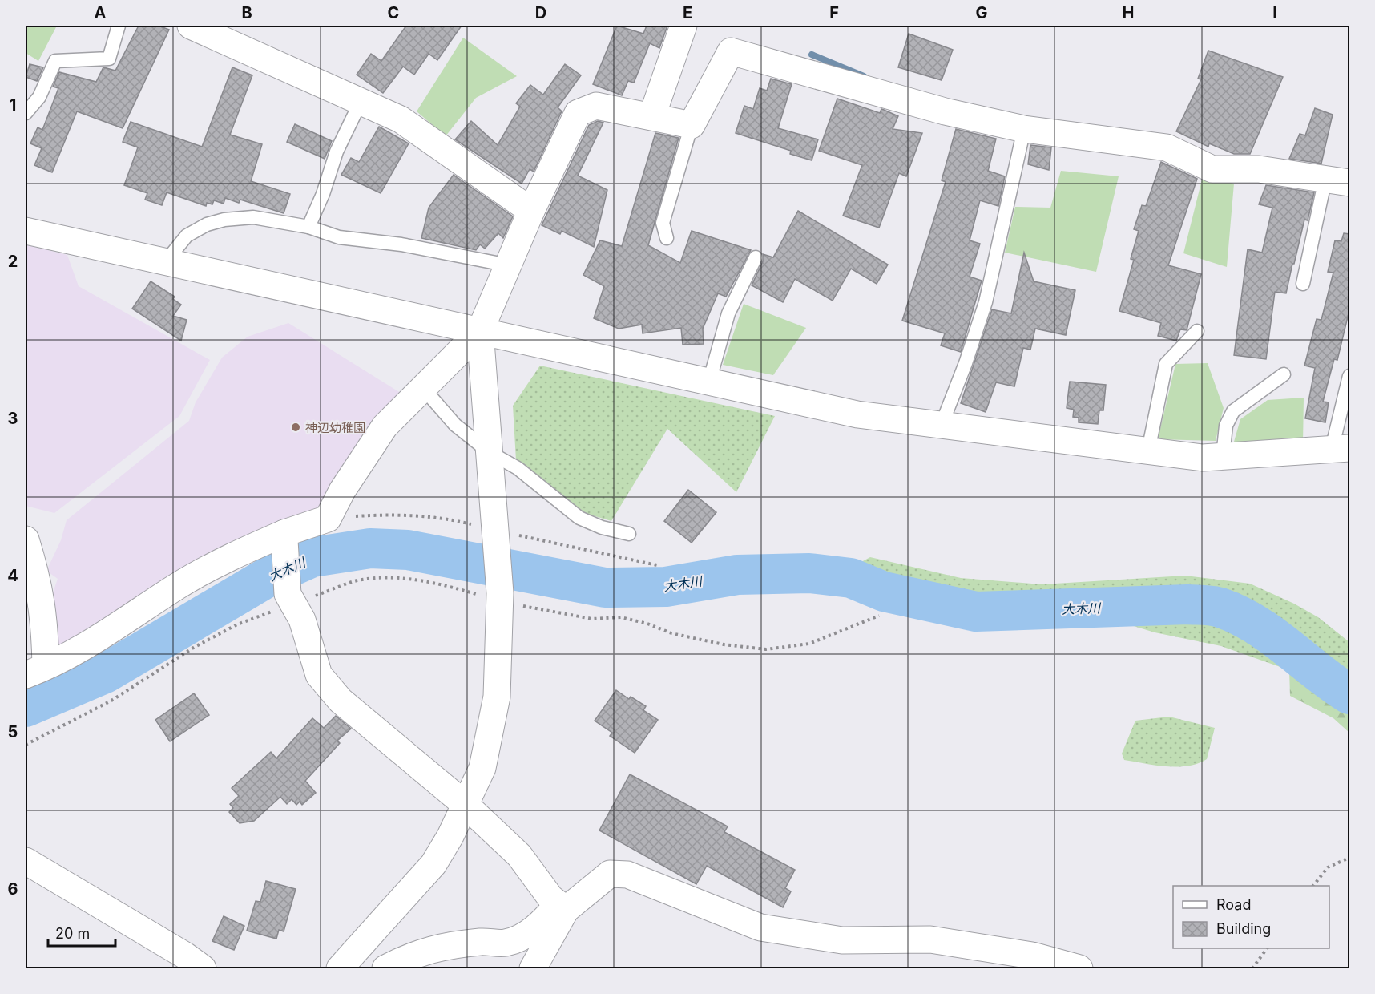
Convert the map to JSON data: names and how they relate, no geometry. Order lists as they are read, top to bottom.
{
  "water": ["大木川"],
  "places": ["神辺幼稚園"],
  "legend": ["Road", "Building"],
  "scale_bar": "20 m",
  "grid": {
    "columns": [
      "A",
      "B",
      "C",
      "D",
      "E",
      "F",
      "G",
      "H",
      "I"
    ],
    "rows": [
      "1",
      "2",
      "3",
      "4",
      "5",
      "6"
    ]
  }
}
